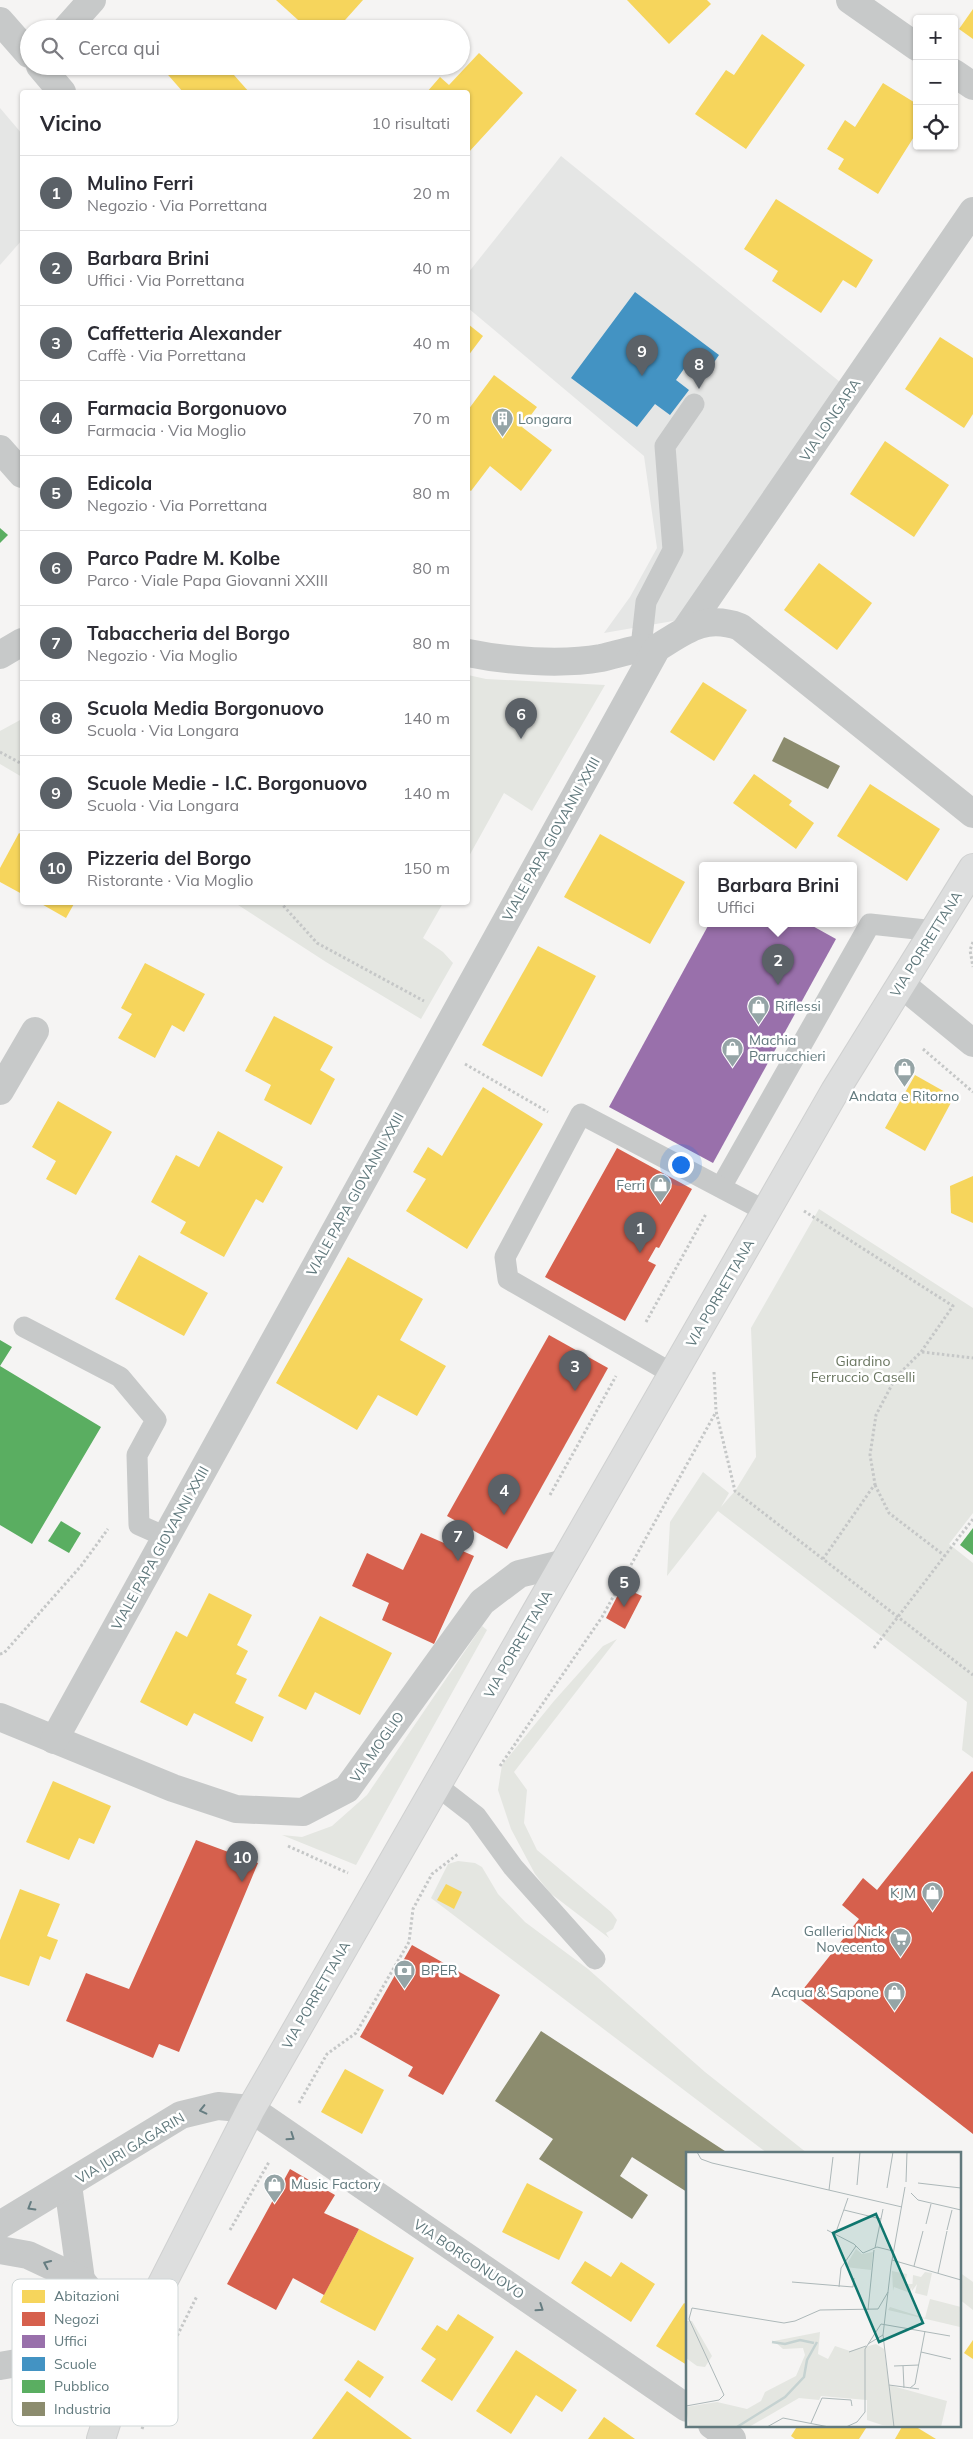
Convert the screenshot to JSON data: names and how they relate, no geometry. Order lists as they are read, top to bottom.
{
  "streets": {
    "main road": ["VIA PORRETTANA"],
    "street": [
      "VIA LONGARA",
      "VIALE PAPA GIOVANNI XXIII",
      "VIA MOGLIO",
      "VIA JURI GAGARIN",
      "VIA BORGONUOVO"
    ]
  },
  "crossings": [
    ["VIA LONGARA", "VIALE PAPA GIOVANNI XXIII"],
    ["VIALE PAPA GIOVANNI XXIII", "VIA MOGLIO"],
    ["VIA PORRETTANA", "VIA MOGLIO"],
    ["VIA PORRETTANA", "VIA JURI GAGARIN"],
    ["VIA PORRETTANA", "VIA BORGONUOVO"],
    ["VIA JURI GAGARIN", "VIA BORGONUOVO"]
  ],
  "one_way": ["VIA JURI GAGARIN", "VIA BORGONUOVO"],
  "parks": ["Giardino Ferruccio Caselli"],
  "places": {
    "building": ["Longara"],
    "shop": [
      "Riflessi",
      "Machia Parrucchieri",
      "Andata e Ritorno",
      "Ferri",
      "KJM",
      "Acqua & Sapone",
      "Music Factory"
    ],
    "supermarket": ["Galleria Nick Novecento"],
    "bank": ["BPER"]
  },
  "legend": [
    "Abitazioni",
    "Negozi",
    "Uffici",
    "Scuole",
    "Pubblico",
    "Industria"
  ],
  "page": {
    "map_buttons": ["+", "−"],
    "search": "Cerca qui",
    "heading": ["Vicino", "10 risultati"],
    "list": [
      {
        "mark": "1",
        "name": "Mulino Ferri",
        "note": "Negozio · Via Porrettana",
        "value": "20 m"
      },
      {
        "mark": "2",
        "name": "Barbara Brini",
        "note": "Uffici · Via Porrettana",
        "value": "40 m"
      },
      {
        "mark": "3",
        "name": "Caffetteria Alexander",
        "note": "Caffè · Via Porrettana",
        "value": "40 m"
      },
      {
        "mark": "4",
        "name": "Farmacia Borgonuovo",
        "note": "Farmacia · Via Moglio",
        "value": "70 m"
      },
      {
        "mark": "5",
        "name": "Edicola",
        "note": "Negozio · Via Porrettana",
        "value": "80 m"
      },
      {
        "mark": "6",
        "name": "Parco Padre M. Kolbe",
        "note": "Parco · Viale Papa Giovanni XXIII",
        "value": "80 m"
      },
      {
        "mark": "7",
        "name": "Tabaccheria del Borgo",
        "note": "Negozio · Via Moglio",
        "value": "80 m"
      },
      {
        "mark": "8",
        "name": "Scuola Media Borgonuovo",
        "note": "Scuola · Via Longara",
        "value": "140 m"
      },
      {
        "mark": "9",
        "name": "Scuole Medie - I.C. Borgonuovo",
        "note": "Scuola · Via Longara",
        "value": "140 m"
      },
      {
        "mark": "10",
        "name": "Pizzeria del Borgo",
        "note": "Ristorante · Via Moglio",
        "value": "150 m"
      }
    ],
    "pins": [
      "9",
      "8",
      "6",
      "2",
      "1",
      "3",
      "4",
      "7",
      "5",
      "10"
    ],
    "popup": ["Barbara Brini", "Uffici"]
  }
}
